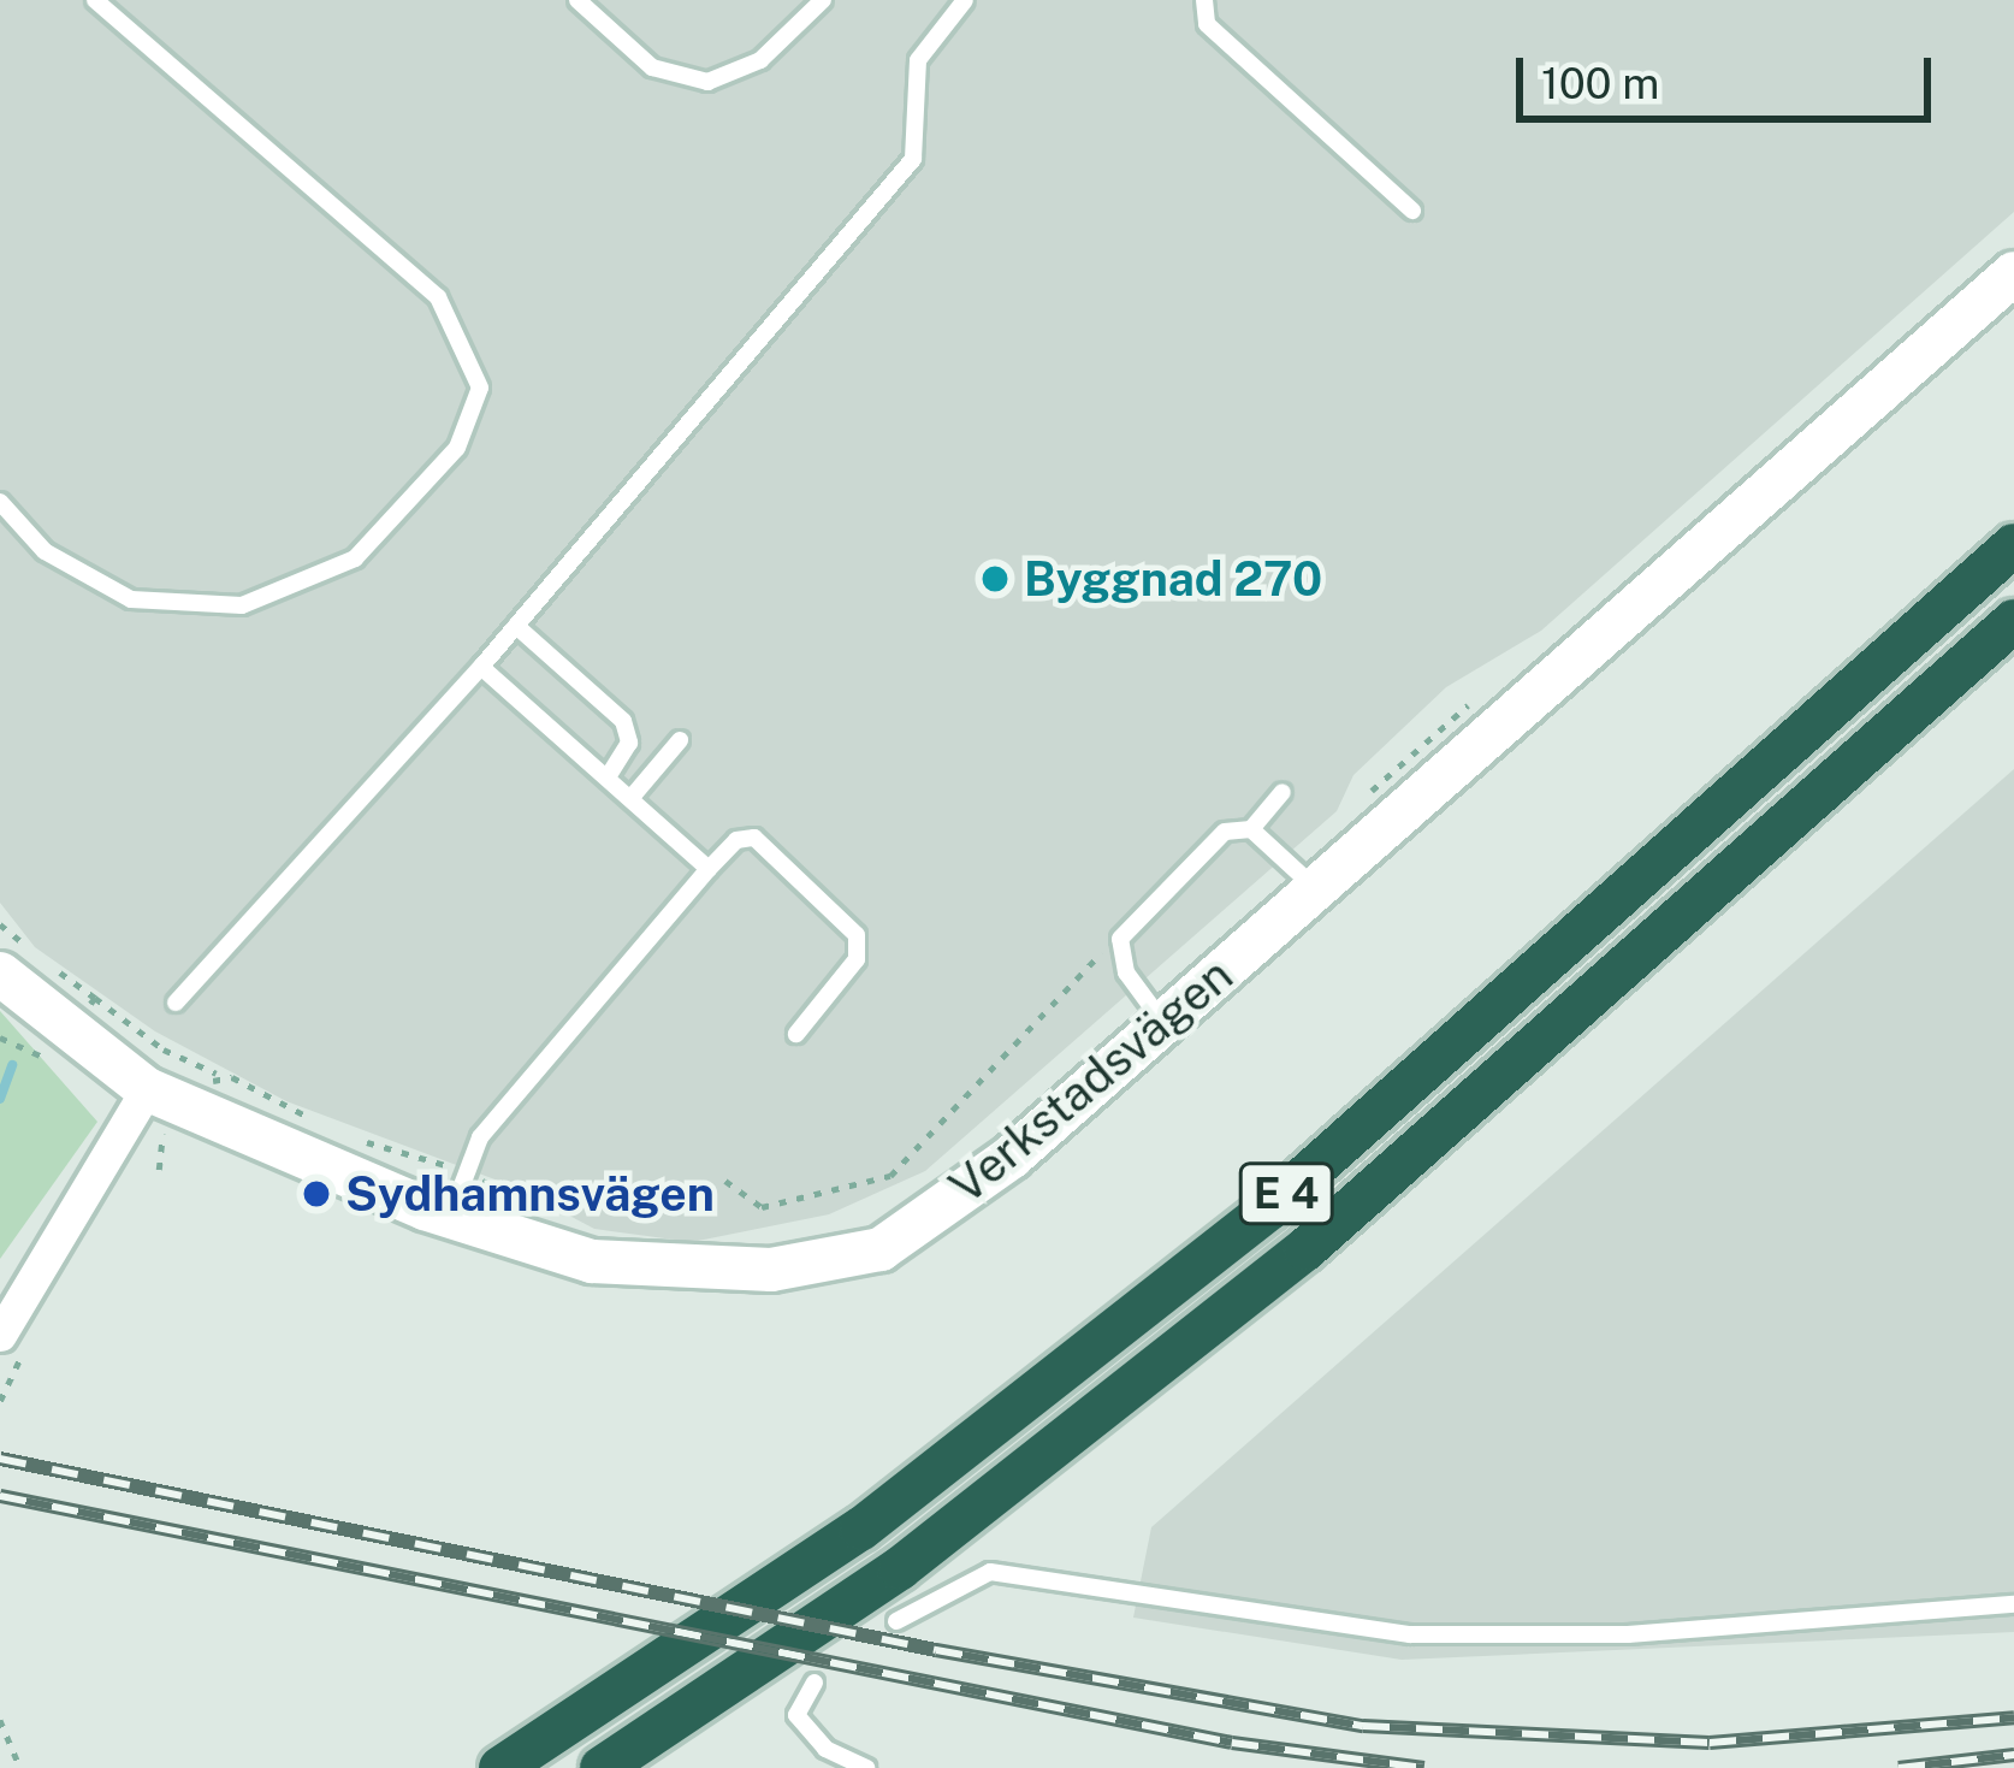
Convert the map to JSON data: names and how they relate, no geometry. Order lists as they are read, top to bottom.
{
  "streets": {
    "highway": ["E 4"],
    "main road": ["Verkstadsvägen"]
  },
  "places": ["Byggnad 270", "Sydhamnsvägen"],
  "scale_bar": "100 m"
}
